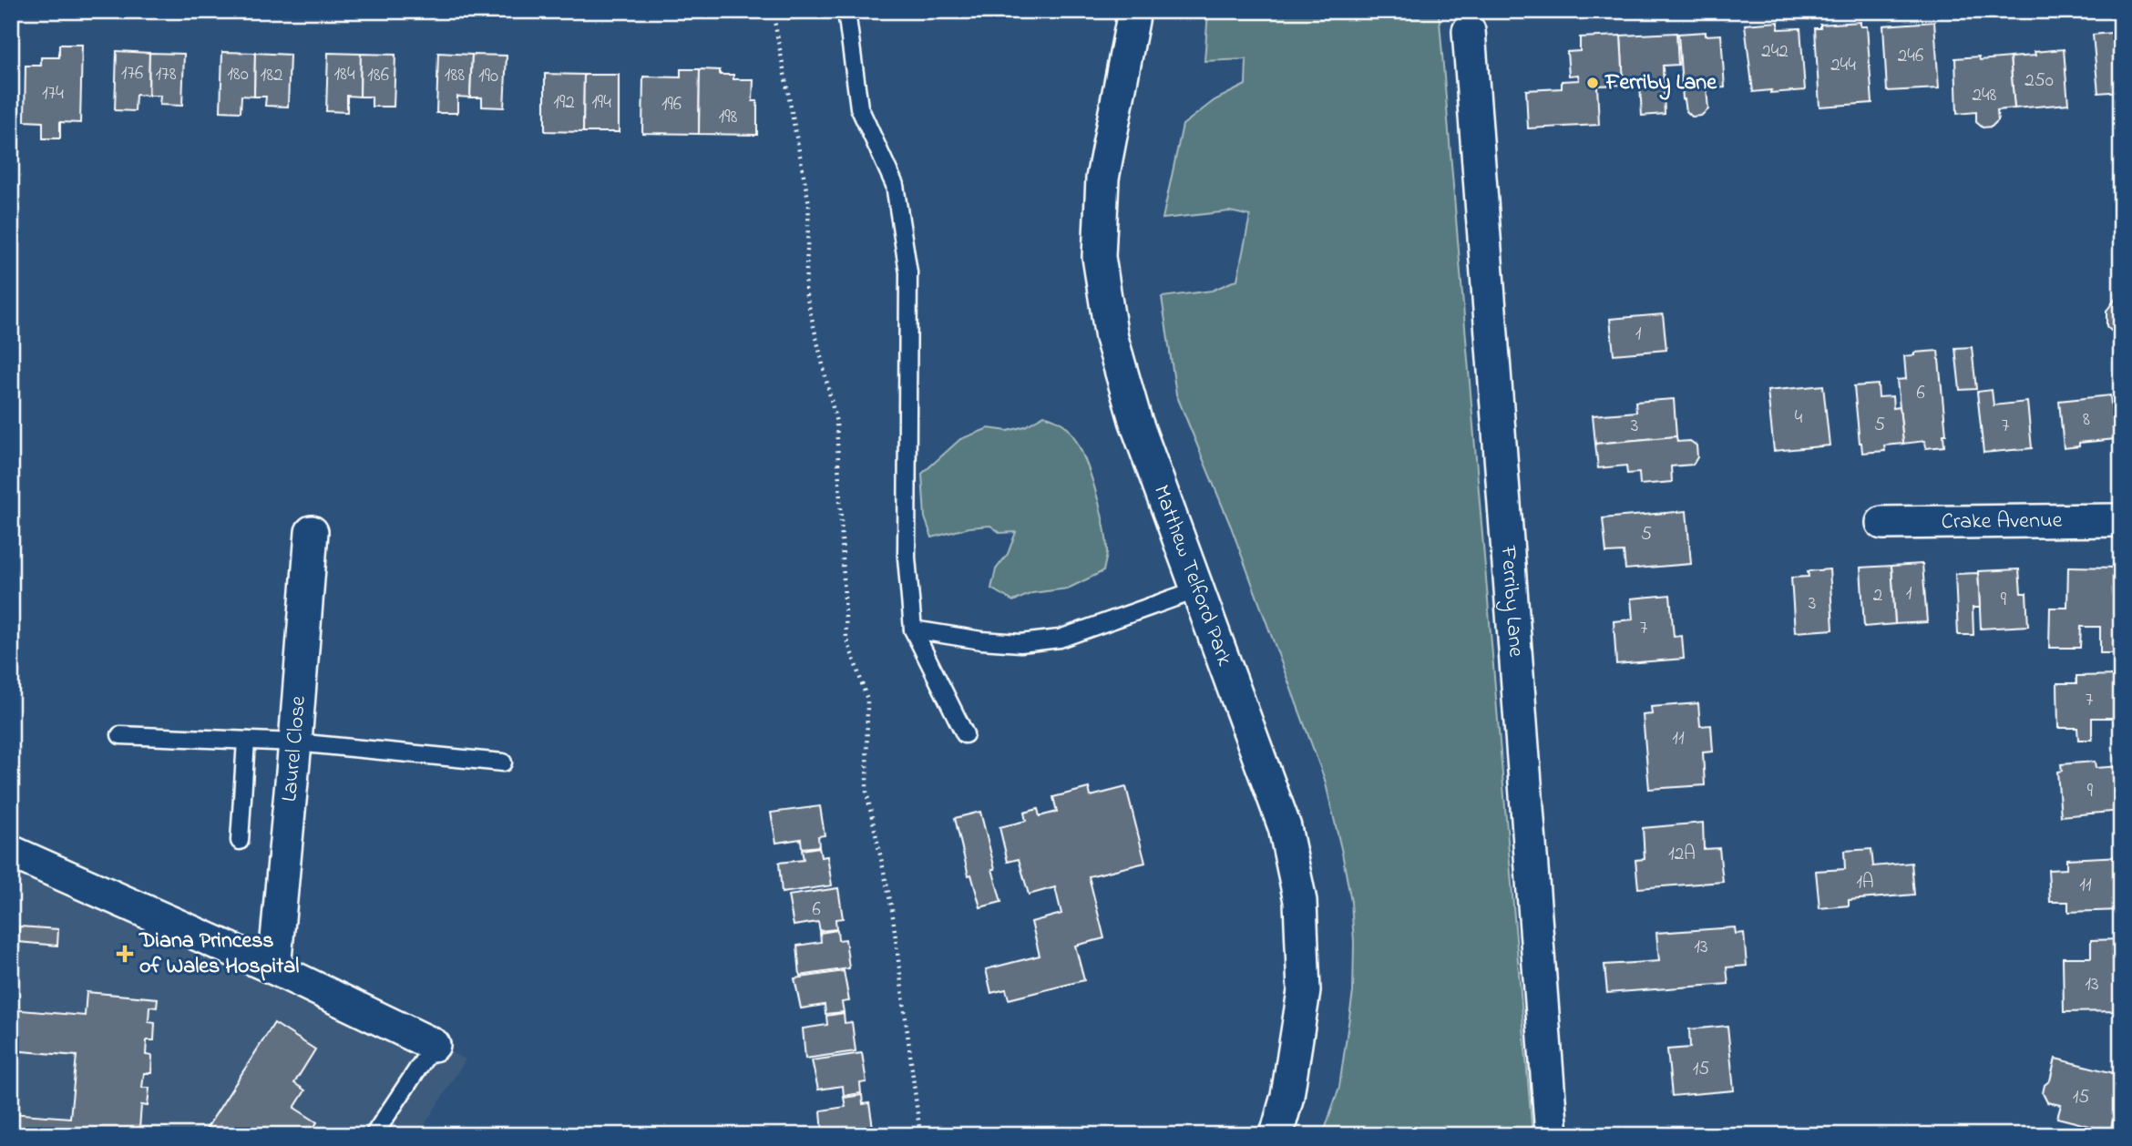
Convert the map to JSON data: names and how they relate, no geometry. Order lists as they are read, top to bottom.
{
  "streets": {
    "street": [
      "Crake Avenue",
      "Matthew Telford Park",
      "Ferriby Lane",
      "Laurel Close"
    ]
  },
  "places": {
    "other": ["Ferriby Lane"],
    "health": ["Diana Princess of Wales Hospital"]
  },
  "house_numbers": [
    "242",
    "246",
    "244",
    "176",
    "178",
    "180",
    "184",
    "182",
    "186",
    "188",
    "190",
    "250",
    "174",
    "248",
    "192",
    "194",
    "196",
    "198",
    "1",
    "6",
    "4",
    "8",
    "5",
    "3",
    "7",
    "5",
    "1",
    "2",
    "9",
    "3",
    "7",
    "7",
    "11",
    "9",
    "12A",
    "1A",
    "11",
    "6",
    "13",
    "13",
    "15",
    "15"
  ]
}
